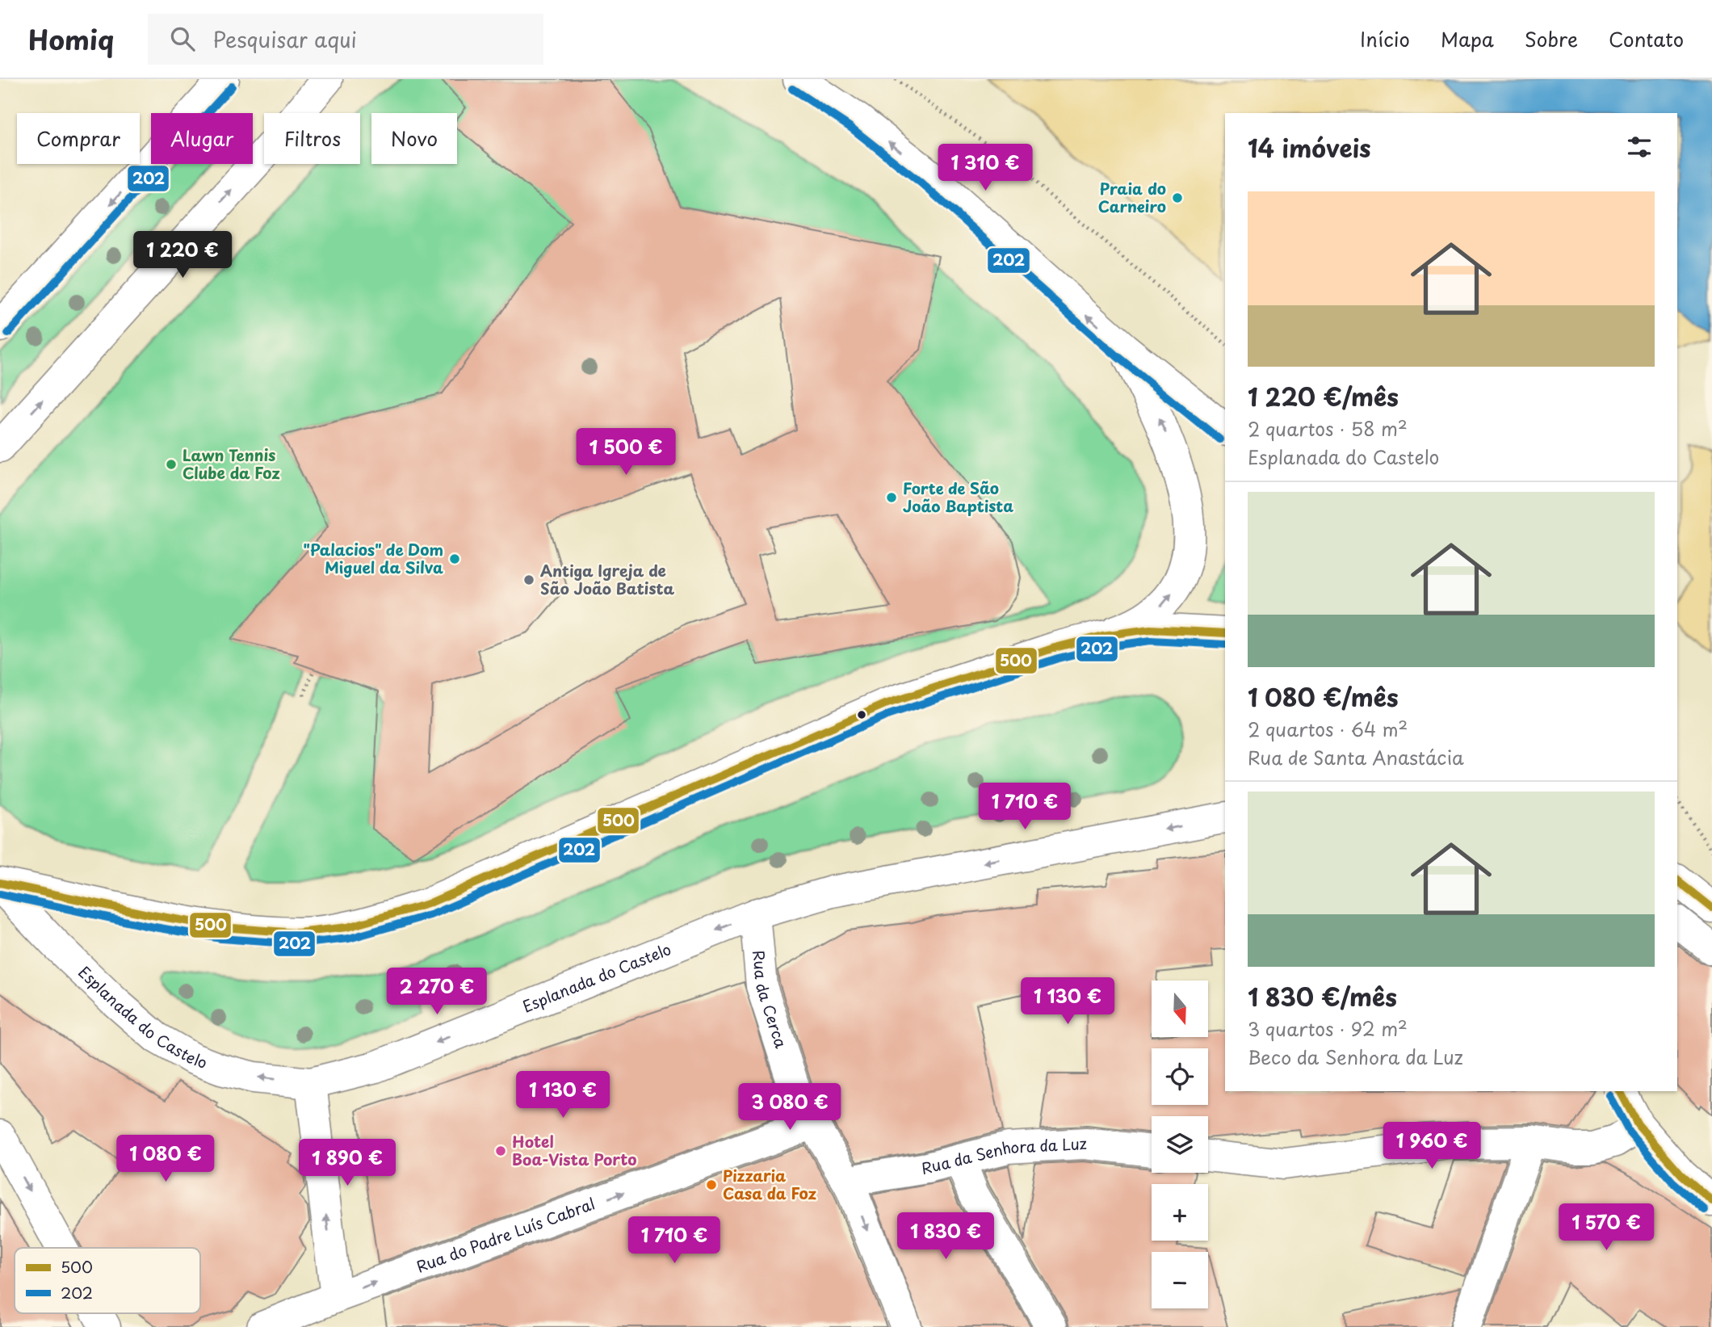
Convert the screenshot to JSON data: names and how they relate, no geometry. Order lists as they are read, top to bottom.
{
  "streets": {
    "street": [
      "Esplanada do Castelo",
      "Rua da Cerca",
      "Rua da Senhora da Luz",
      "Rua do Padre Luís Cabral"
    ]
  },
  "crossings": [
    ["Esplanada do Castelo", "Rua da Cerca"],
    ["Rua da Cerca", "Rua da Senhora da Luz"],
    ["Rua da Cerca", "Rua do Padre Luís Cabral"]
  ],
  "one_way": ["Rua do Padre Luís Cabral"],
  "places": [
    "Praia do Carneiro",
    "Lawn Tennis Clube da Foz",
    "Forte de São João Baptista",
    "\"Palacios\" de Dom Miguel da Silva",
    "Antiga Igreja de São João Batista",
    "Hotel Boa-Vista Porto",
    "Pizzaria Casa da Foz"
  ],
  "lines": ["transit line 202", "transit line 500"],
  "legend": ["500", "202"],
  "north": "bottom",
  "page": {
    "header": "Homiq",
    "search": "Pesquisar aqui",
    "nav": [
      "Início",
      "Mapa",
      "Sobre",
      "Contato"
    ],
    "chip": [
      "Comprar",
      "Alugar",
      "Filtros",
      "Novo"
    ],
    "heading": "14 imóveis",
    "price": [
      "1 310 €",
      "1 220 €",
      "1 500 €",
      "1 710 €",
      "2 270 €",
      "1 130 €",
      "1 130 €",
      "3 080 €",
      "1 960 €",
      "1 080 €",
      "1 890 €",
      "1 570 €",
      "1 830 €",
      "1 710 €"
    ],
    "list": [
      {
        "name": "1 220 €/mês",
        "note": "2 quartos · 58 m² · Esplanada do Castelo"
      },
      {
        "name": "1 080 €/mês",
        "note": "2 quartos · 64 m² · Rua de Santa Anastácia"
      },
      {
        "name": "1 830 €/mês",
        "note": "3 quartos · 92 m² · Beco da Senhora da Luz"
      }
    ],
    "map_buttons": ["+", "−"]
  }
}
